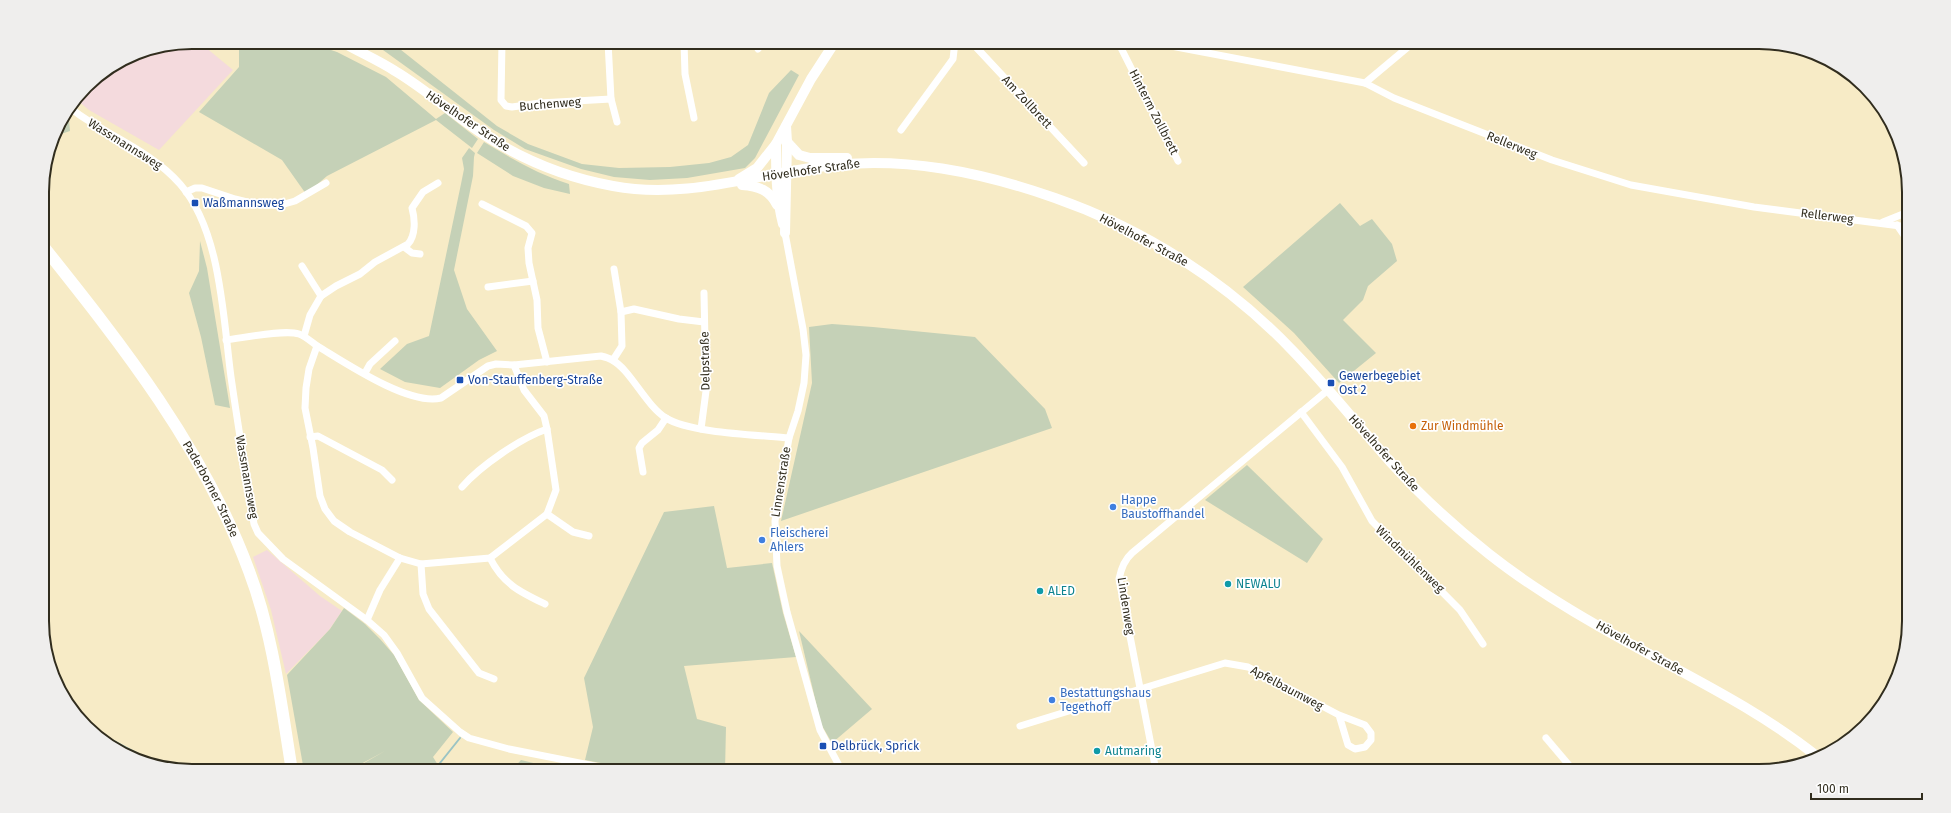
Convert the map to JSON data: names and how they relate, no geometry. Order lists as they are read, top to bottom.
{
  "streets": {
    "main road": ["Hövelhofer Straße", "Paderborner Straße"],
    "street": [
      "Am Zollbrett",
      "Buchenweg",
      "Hinterm Zollbrett",
      "Wassmannsweg",
      "Rellerweg",
      "Delpstraße",
      "Linnenstraße",
      "Windmühlenweg",
      "Lindenweg",
      "Apfelbaumweg"
    ]
  },
  "crossings": [
    ["Hövelhofer Straße", "Lindenweg"],
    ["Windmühlenweg", "Lindenweg"],
    ["Lindenweg", "Apfelbaumweg"]
  ],
  "places": {
    "transit": [
      "Waßmannsweg",
      "Von-Stauffenberg-Straße",
      "Gewerbegebiet Ost 2",
      "Delbrück, Sprick"
    ],
    "other": [
      "Zur Windmühle",
      "Happe Baustoffhandel",
      "Fleischerei Ahlers",
      "NEWALU",
      "ALED",
      "Bestattungshaus Tegethoff",
      "Autmaring"
    ]
  },
  "scale_bar": "100 m"
}
